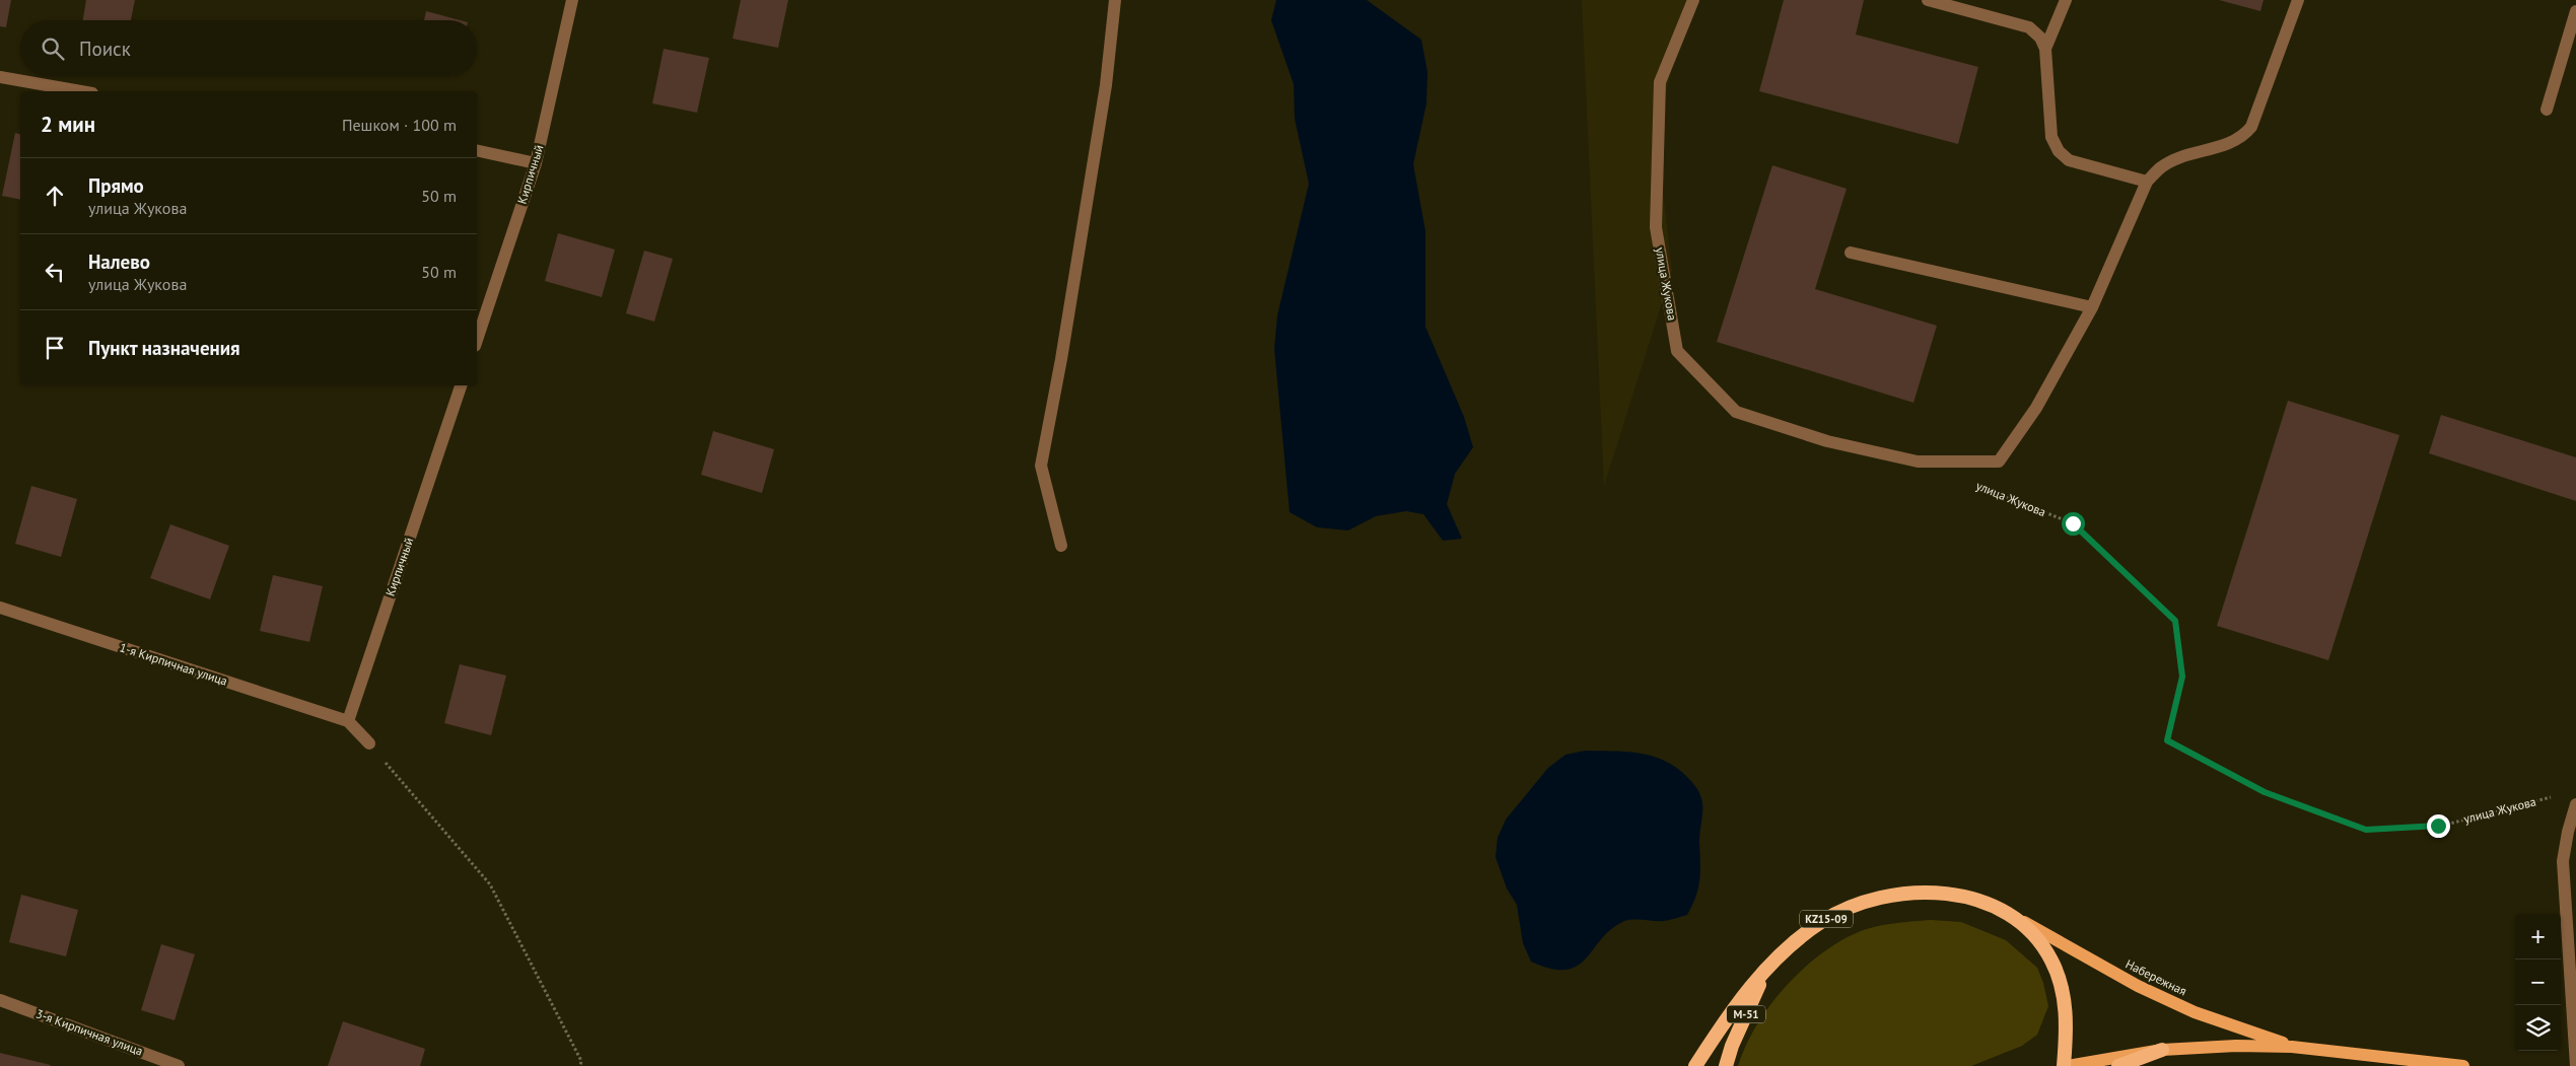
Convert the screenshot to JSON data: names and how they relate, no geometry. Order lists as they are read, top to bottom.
{
  "streets": {
    "highway": ["KZ15-09", "M-51"],
    "main road": ["Набережная"],
    "street": [
      "Кирпичный",
      "улица Жукова",
      "1-я Кирпичная улица",
      "3-я Кирпичная улица"
    ]
  },
  "crossings": [
    ["Кирпичный", "1-я Кирпичная улица"],
    ["KZ15-09", "Набережная"],
    ["KZ15-09", "M-51"]
  ],
  "page": {
    "search": "Поиск",
    "heading": ["2 мин", "Пешком · 100 m"],
    "list": [
      ["Прямо", "улица Жукова", "50 m"],
      ["Налево", "улица Жукова", "50 m"],
      "Пункт назначения"
    ],
    "map_buttons": ["+", "−"]
  }
}
